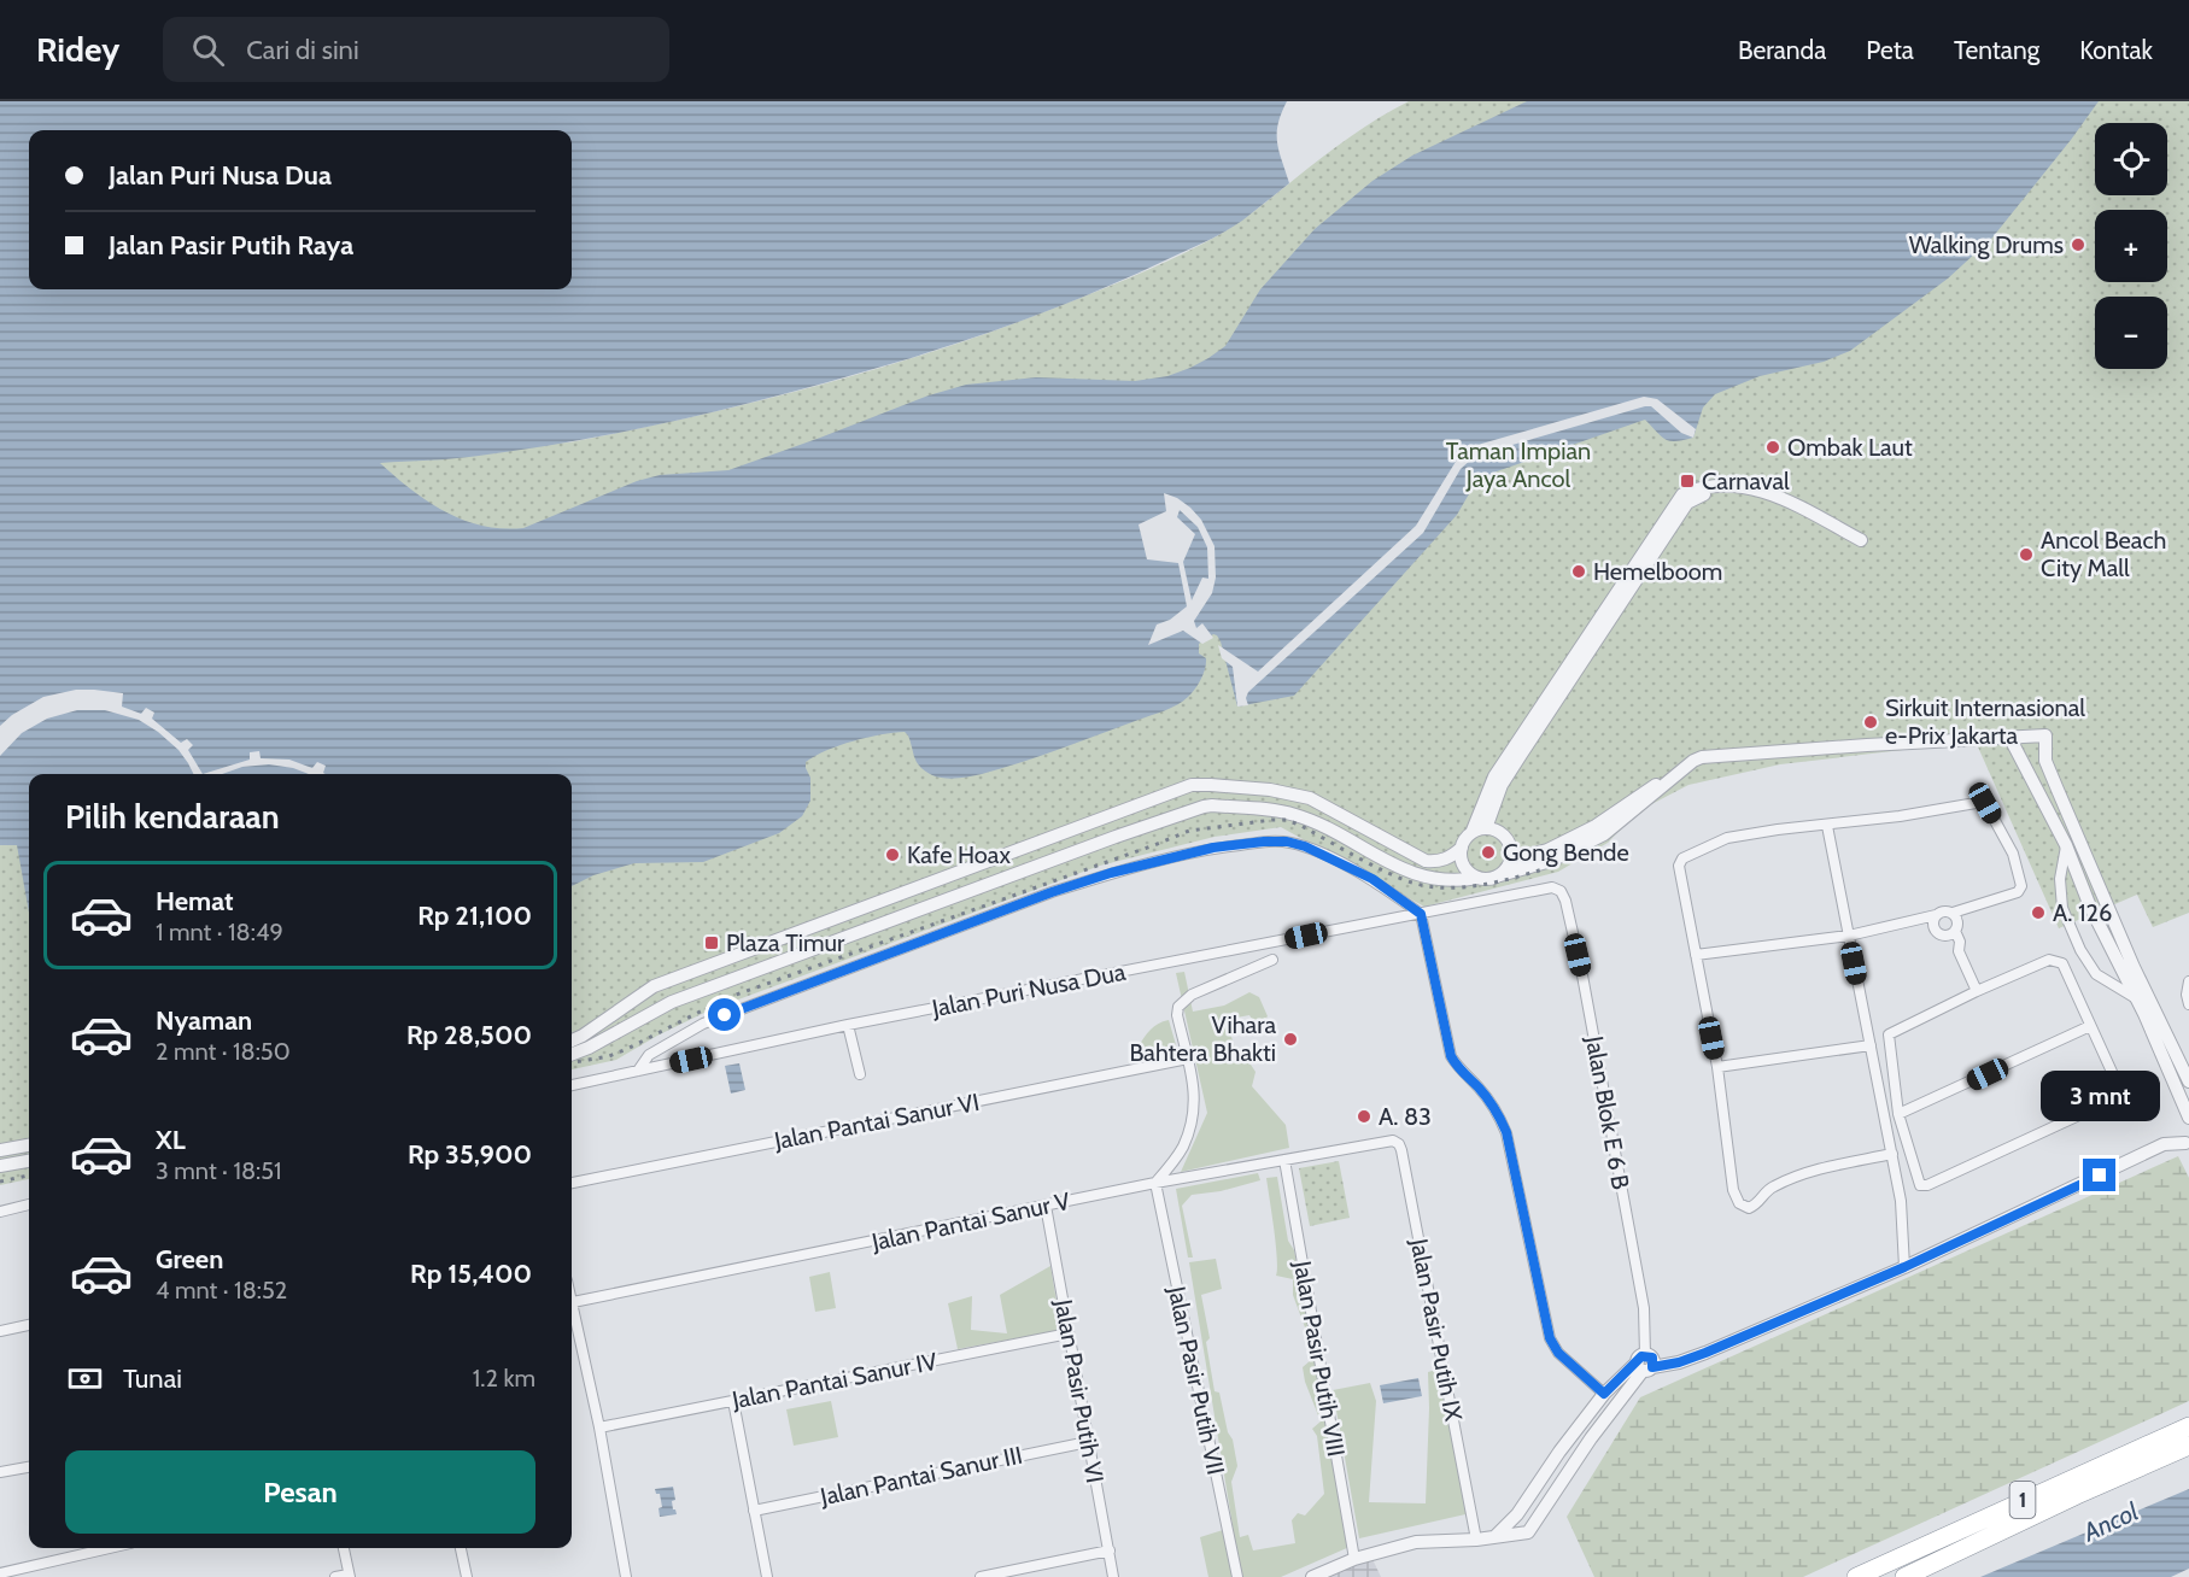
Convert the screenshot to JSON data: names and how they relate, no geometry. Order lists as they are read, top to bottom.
{
  "streets": {
    "highway": ["1"],
    "street": [
      "Jalan Puri Nusa Dua",
      "Jalan Blok E 6 B",
      "Jalan Pantai Sanur VI",
      "Jalan Pantai Sanur V",
      "Jalan Pasir Putih IX",
      "Jalan Pasir Putih VIII",
      "Jalan Pantai Sanur IV",
      "Jalan Pasir Putih VII",
      "Jalan Pasir Putih VI",
      "Jalan Pantai Sanur III"
    ]
  },
  "crossings": [
    ["Jalan Puri Nusa Dua", "Jalan Blok E 6 B"],
    ["Jalan Pantai Sanur V", "Jalan Pasir Putih IX"],
    ["Jalan Pantai Sanur V", "Jalan Pasir Putih VIII"],
    ["Jalan Pantai Sanur V", "Jalan Pasir Putih VII"],
    ["Jalan Pantai Sanur V", "Jalan Pasir Putih VI"],
    ["Jalan Pantai Sanur IV", "Jalan Pasir Putih VI"],
    ["Jalan Pasir Putih VI", "Jalan Pantai Sanur III"]
  ],
  "water": ["Ancol"],
  "parks": ["Taman Impian Jaya Ancol"],
  "places": {
    "other": [
      "Walking Drums",
      "Ombak Laut",
      "Ancol Beach City Mall",
      "Hemelboom",
      "Sirkuit Internasional e-Prix Jakarta",
      "Gong Bende",
      "Kafe Hoax",
      "A. 126",
      "Vihara Bahtera Bhakti",
      "A. 83"
    ],
    "transit": ["Carnaval", "Plaza Timur"]
  },
  "page": {
    "header": "Ridey",
    "search": "Cari di sini",
    "nav": [
      "Beranda",
      "Peta",
      "Tentang",
      "Kontak"
    ],
    "map_buttons": ["+", "−"],
    "banner": ["Jalan Puri Nusa Dua", "Jalan Pasir Putih Raya"],
    "heading": "Pilih kendaraan",
    "list": [
      {
        "name": "Hemat",
        "note": "1 mnt · 18:49",
        "value": "Rp 21,100"
      },
      {
        "name": "Nyaman",
        "note": "2 mnt · 18:50",
        "value": "Rp 28,500"
      },
      {
        "name": "XL",
        "note": "3 mnt · 18:51",
        "value": "Rp 35,900"
      },
      {
        "name": "Green",
        "note": "4 mnt · 18:52",
        "value": "Rp 15,400"
      }
    ],
    "bubble": "3 mnt",
    "pay": ["Tunai", "1.2 km"],
    "buttons": "Pesan"
  }
}
